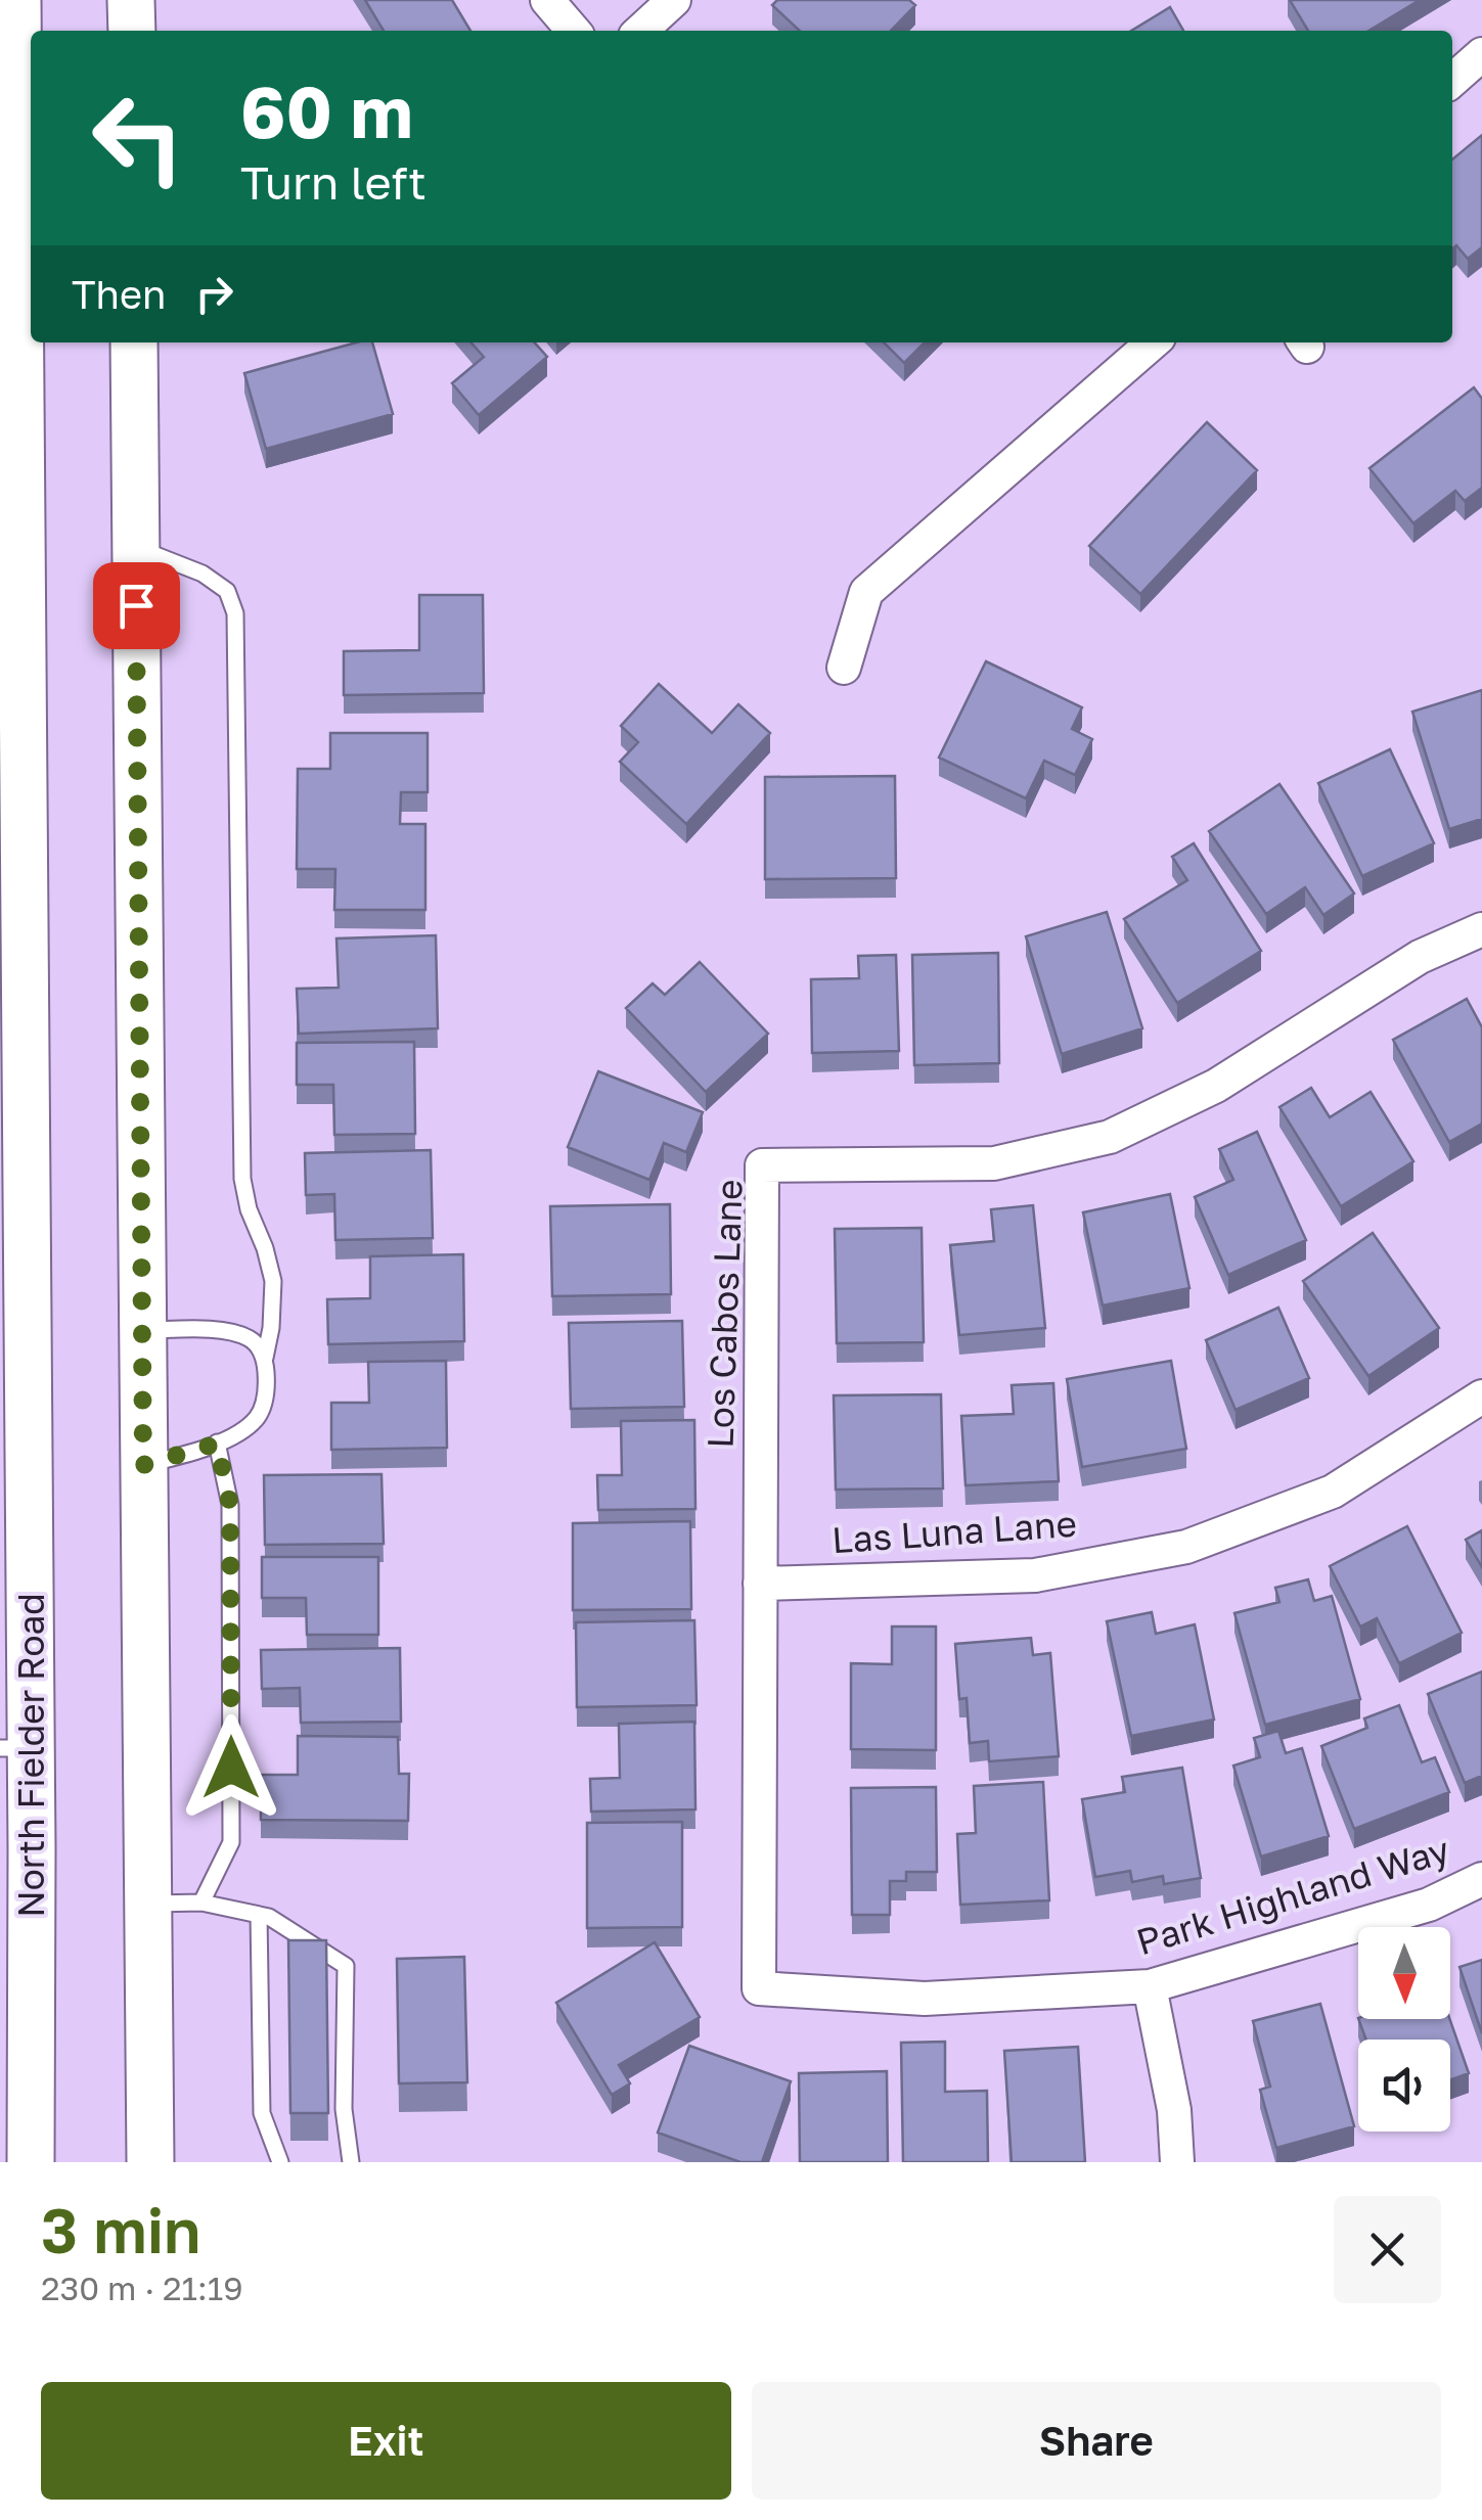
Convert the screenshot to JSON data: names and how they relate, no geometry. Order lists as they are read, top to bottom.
{
  "streets": {
    "main road": ["North Fielder Road"],
    "street": ["Los Cabos Lane", "Las Luna Lane", "Park Highland Way"]
  },
  "crossings": [
    ["Los Cabos Lane", "Las Luna Lane"],
    ["Los Cabos Lane", "Park Highland Way"]
  ],
  "north": "bottom",
  "page": {
    "turn": ["60 m", "Turn left"],
    "then": "Then",
    "heading": ["3 min", "230 m · 21:19"],
    "buttons": ["Exit", "Share"]
  }
}
